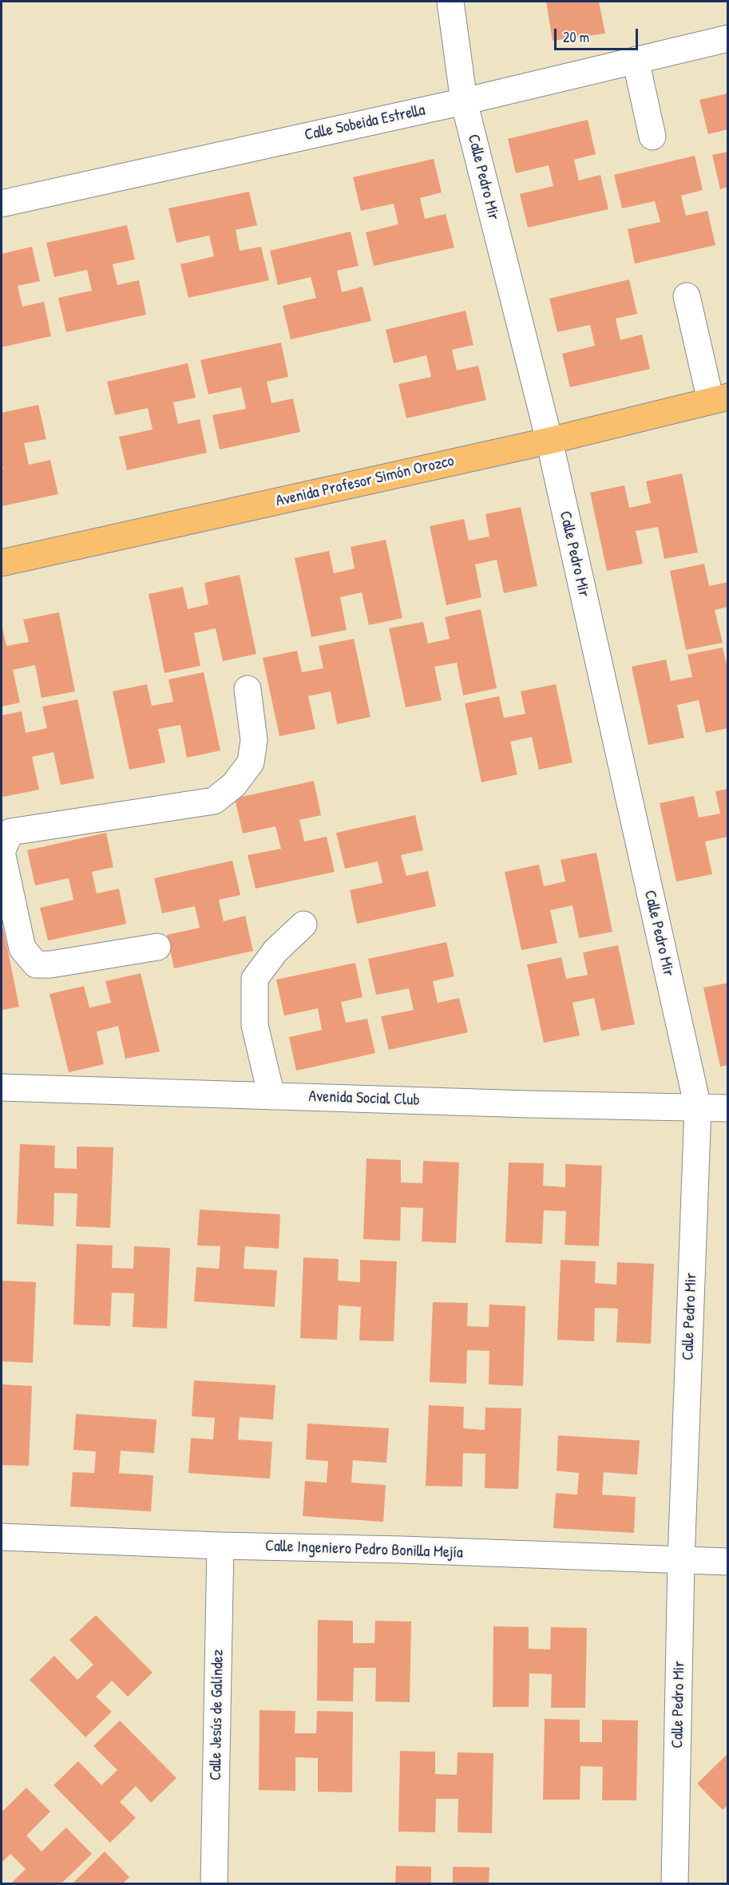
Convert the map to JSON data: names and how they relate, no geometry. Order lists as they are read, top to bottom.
{
  "streets": {
    "main road": ["Avenida Profesor Simón Orozco"],
    "street": [
      "Calle Sobeida Estrella",
      "Calle Pedro Mir",
      "Avenida Social Club",
      "Calle Ingeniero Pedro Bonilla Mejía",
      "Calle Jesús de Galíndez"
    ]
  },
  "crossings": [
    ["Calle Sobeida Estrella", "Calle Pedro Mir"],
    ["Calle Pedro Mir", "Avenida Profesor Simón Orozco"],
    ["Calle Pedro Mir", "Avenida Social Club"],
    ["Calle Pedro Mir", "Calle Ingeniero Pedro Bonilla Mejía"],
    ["Calle Ingeniero Pedro Bonilla Mejía", "Calle Jesús de Galíndez"]
  ],
  "scale_bar": "20 m"
}
